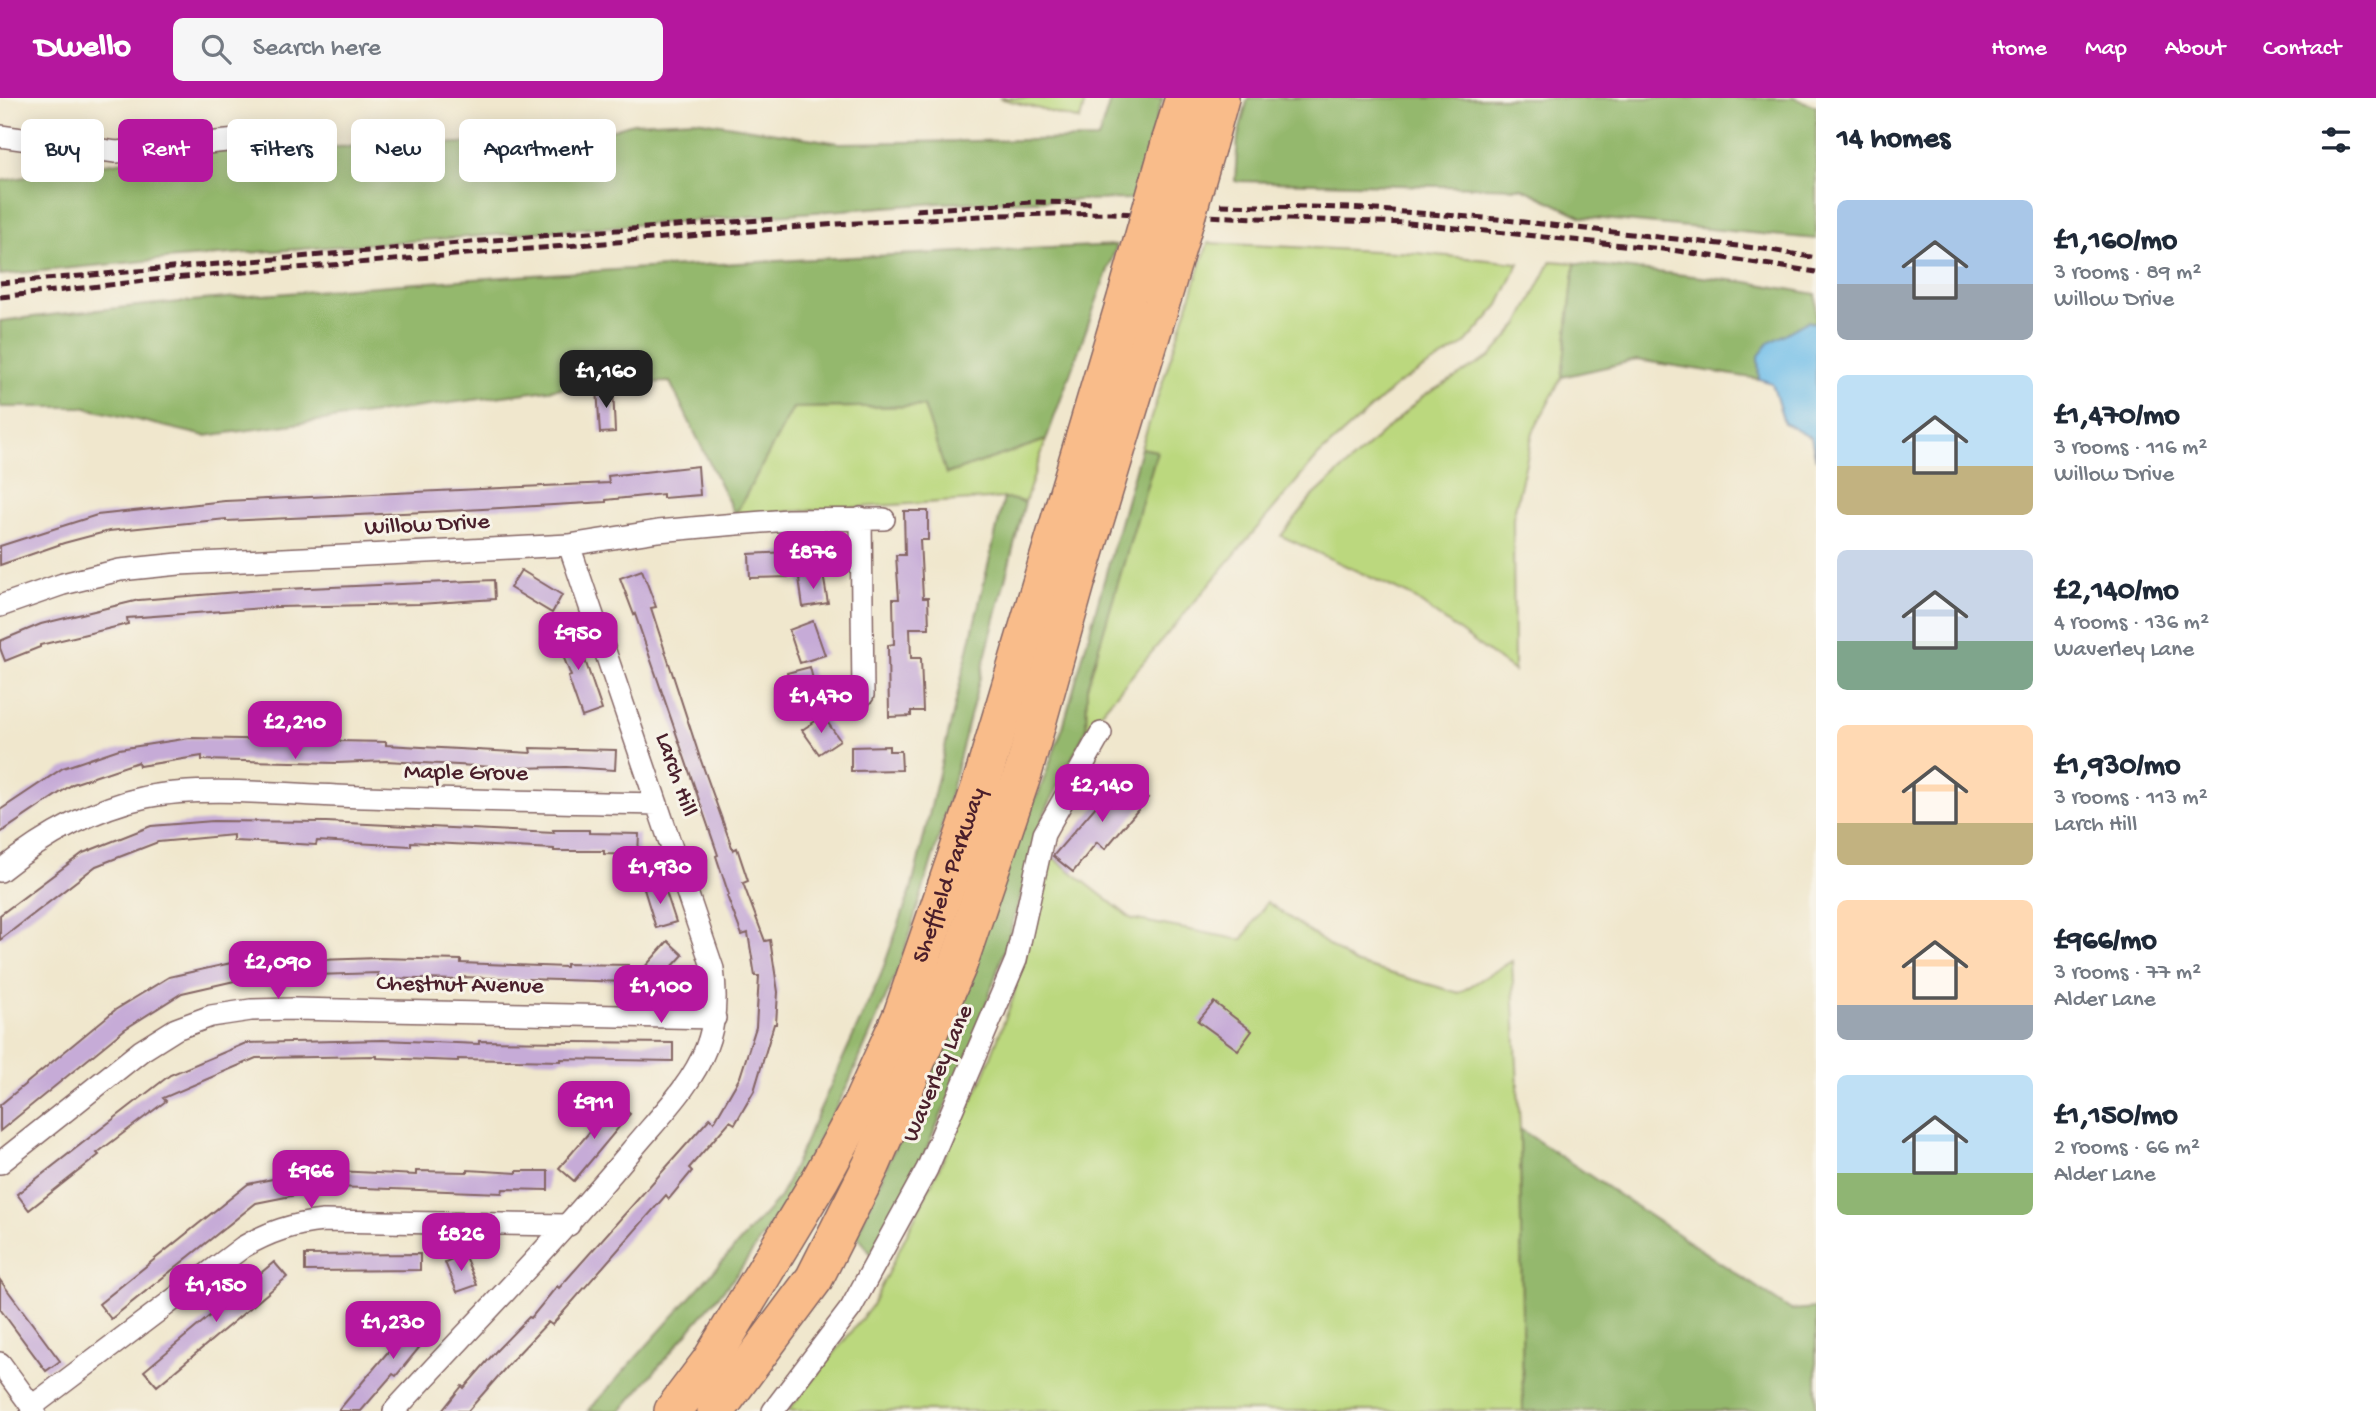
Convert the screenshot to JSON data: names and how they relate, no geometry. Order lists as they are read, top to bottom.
{
  "streets": {
    "highway": ["Sheffield Parkway"],
    "street": [
      "Willow Drive",
      "Maple Grove",
      "Larch Hill",
      "Chestnut Avenue",
      "Waverley Lane"
    ]
  },
  "crossings": [
    ["Willow Drive", "Larch Hill"],
    ["Maple Grove", "Larch Hill"],
    ["Larch Hill", "Chestnut Avenue"]
  ],
  "page": {
    "header": "Dwello",
    "search": "Search here",
    "nav": [
      "Home",
      "Map",
      "About",
      "Contact"
    ],
    "heading": "14 homes",
    "chip": [
      "Buy",
      "Rent",
      "Filters",
      "New",
      "Apartment"
    ],
    "list": [
      {
        "name": "£1,160/mo",
        "note": "3 rooms · 89 m² · Willow Drive"
      },
      {
        "name": "£1,470/mo",
        "note": "3 rooms · 116 m² · Willow Drive"
      },
      {
        "name": "£2,140/mo",
        "note": "4 rooms · 136 m² · Waverley Lane"
      },
      {
        "name": "£1,930/mo",
        "note": "3 rooms · 113 m² · Larch Hill"
      },
      {
        "name": "£966/mo",
        "note": "3 rooms · 77 m² · Alder Lane"
      },
      {
        "name": "£1,150/mo",
        "note": "2 rooms · 66 m² · Alder Lane"
      }
    ],
    "price": [
      "£1,160",
      "£876",
      "£950",
      "£1,470",
      "£2,210",
      "£2,140",
      "£1,930",
      "£2,090",
      "£1,100",
      "£911",
      "£966",
      "£826",
      "£1,150",
      "£1,230"
    ]
  }
}
